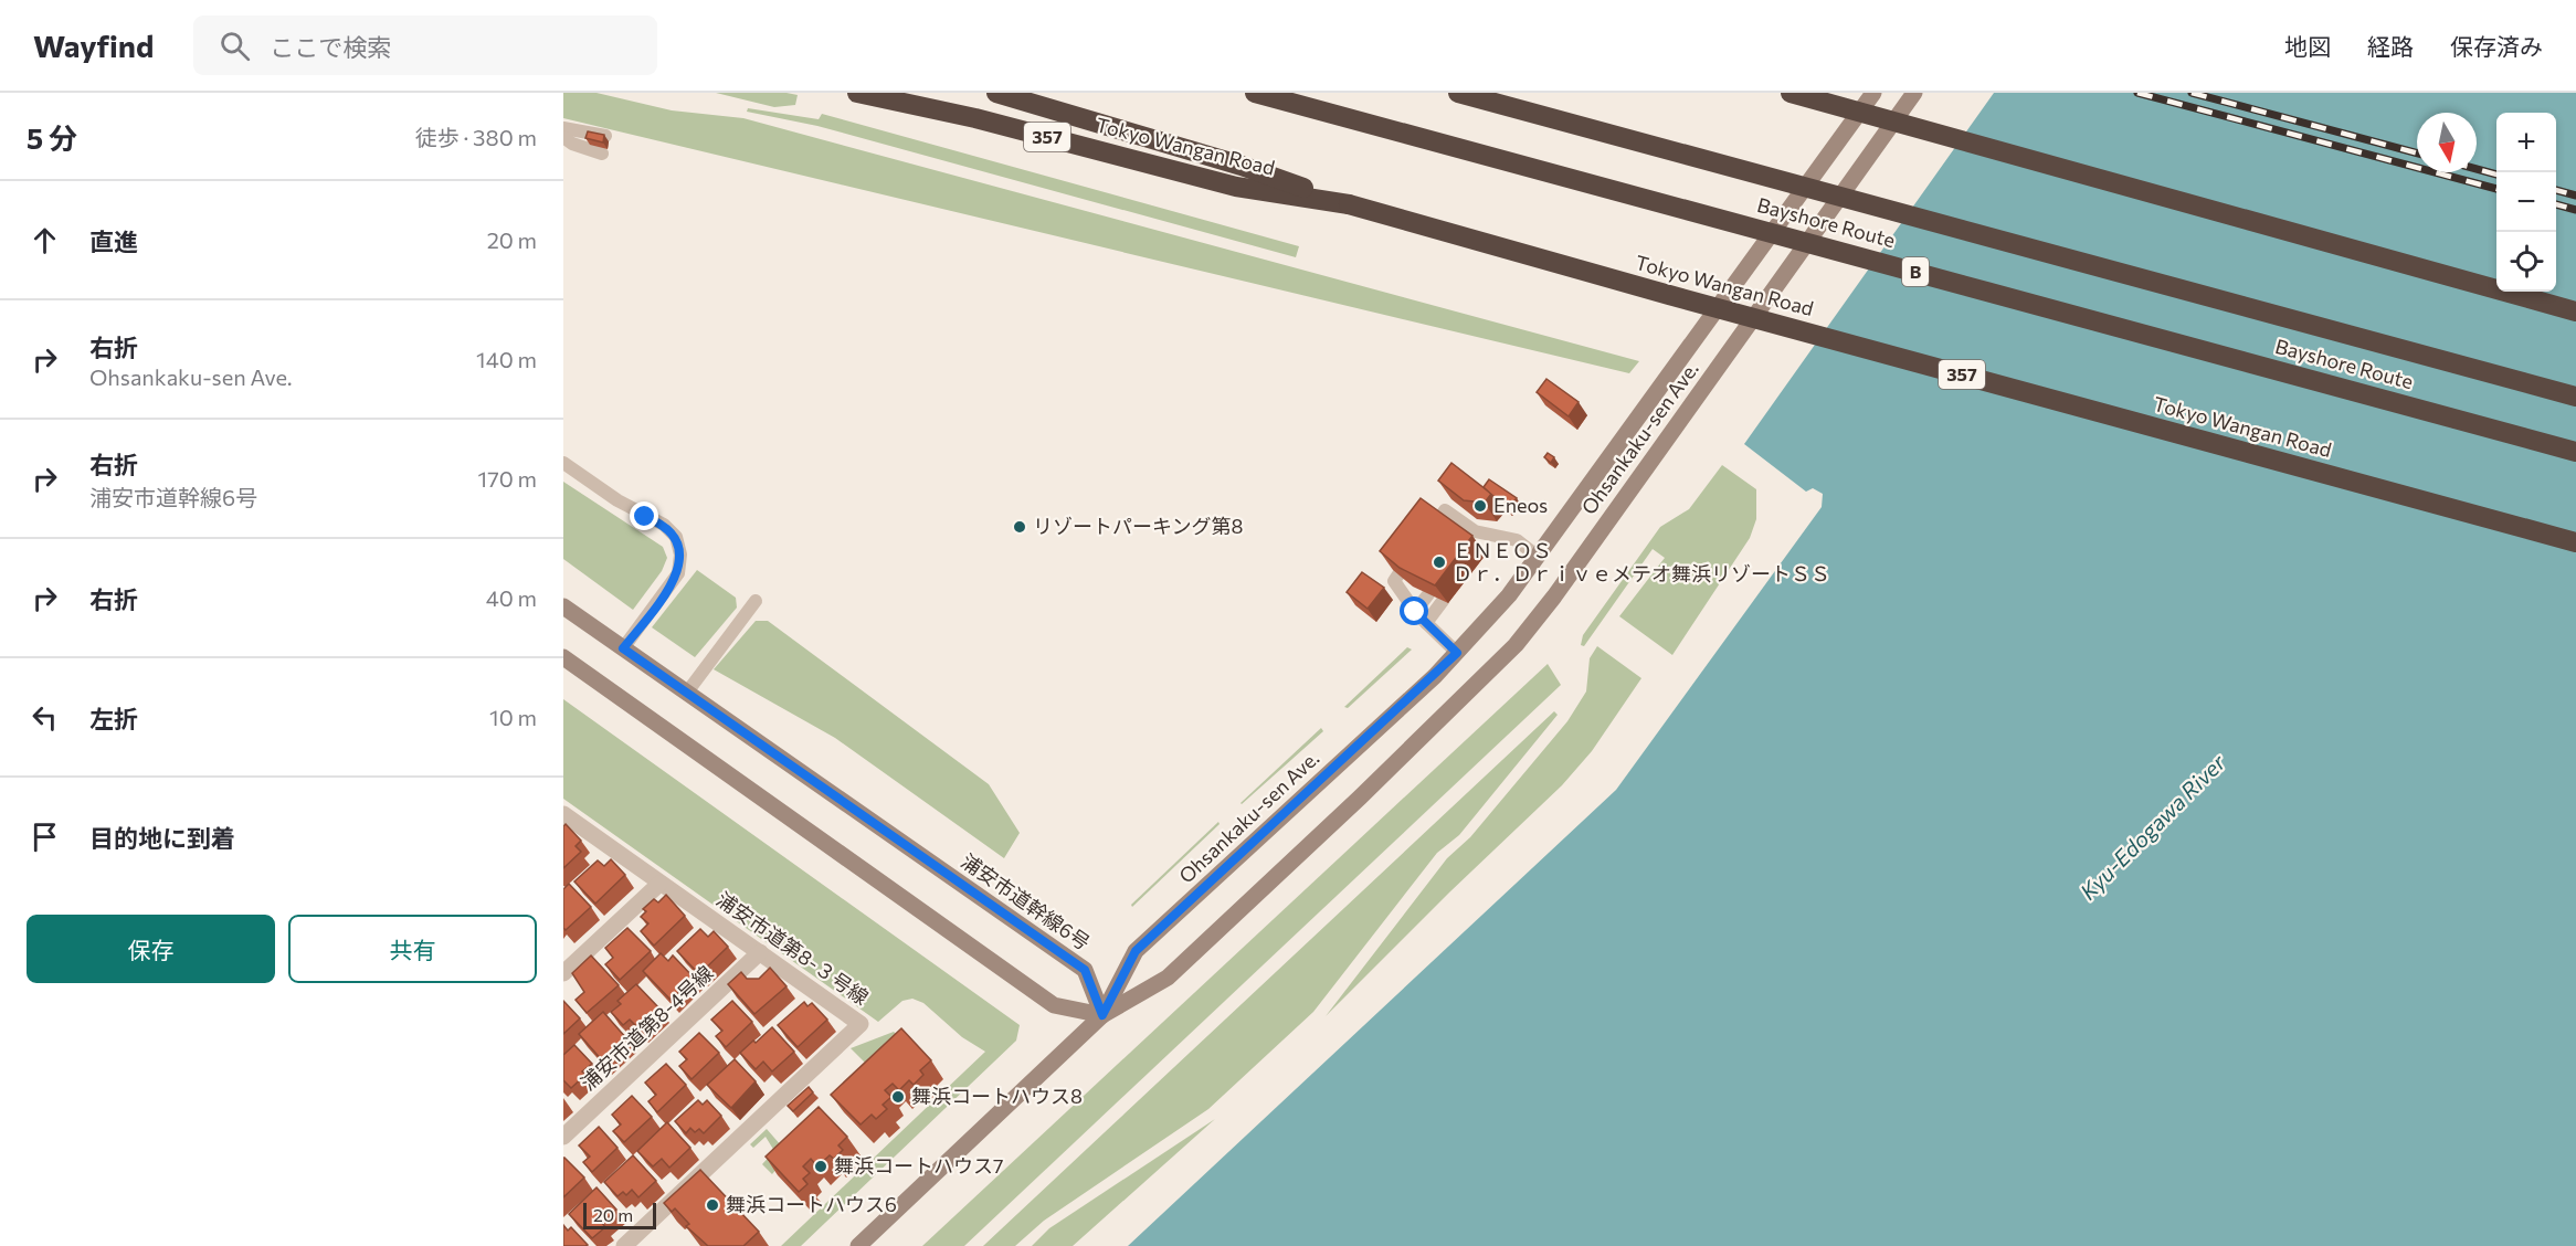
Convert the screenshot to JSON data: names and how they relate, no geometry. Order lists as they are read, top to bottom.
{
  "streets": {
    "highway": [
      "357",
      "Tokyo Wangan Road",
      "Bayshore Route",
      "B"
    ],
    "street": [
      "Ohsankaku-sen Ave.",
      "浦安市道幹線6号",
      "浦安市道第8-３号線",
      "浦安市道第8-4号線"
    ]
  },
  "crossings": [
    ["357", "Tokyo Wangan Road"],
    ["Ohsankaku-sen Ave.", "浦安市道幹線6号"],
    ["浦安市道第8-３号線", "浦安市道第8-4号線"]
  ],
  "water": ["Kyu-Edogawa River"],
  "places": [
    "Eneos",
    "リゾートパーキング第8",
    "ＥＮＥＯＳ Ｄｒ．Ｄｒｉｖｅメテオ舞浜リゾートＳＳ",
    "舞浜コートハウス8",
    "舞浜コートハウス7",
    "舞浜コートハウス6"
  ],
  "scale_bar": "20 m",
  "north": "bottom",
  "page": {
    "header": "Wayfind",
    "search": "ここで検索",
    "nav": ["地図", "経路", "保存済み"],
    "heading": ["5 分", "徒歩 · 380 m"],
    "map_buttons": ["+", "−"],
    "list": [
      ["直進", "20 m"],
      ["右折", "Ohsankaku-sen Ave.", "140 m"],
      ["右折", "浦安市道幹線6号", "170 m"],
      ["右折", "40 m"],
      ["左折", "10 m"],
      "目的地に到着"
    ],
    "buttons": ["保存", "共有"],
    "scale": "20 m"
  }
}
